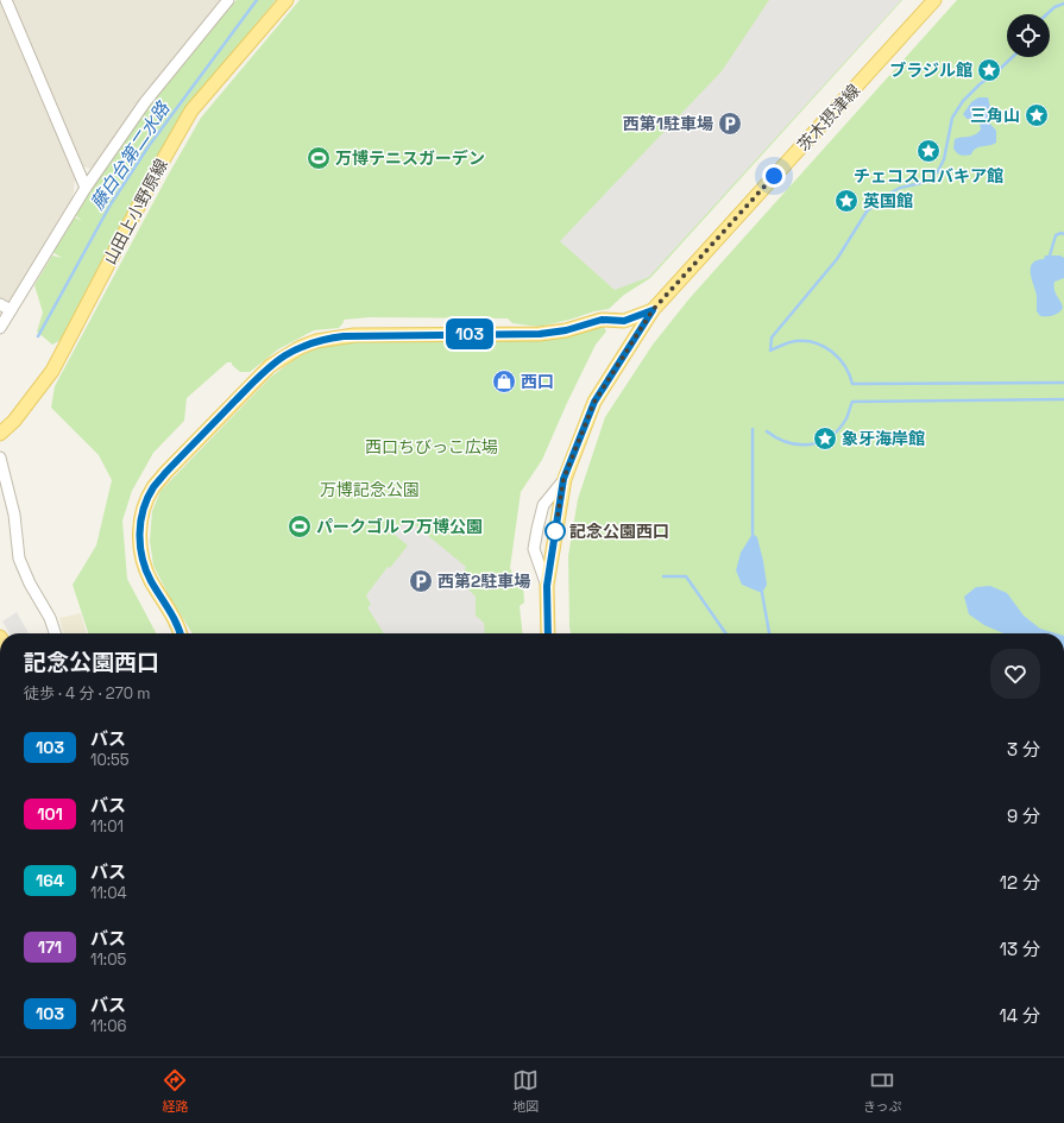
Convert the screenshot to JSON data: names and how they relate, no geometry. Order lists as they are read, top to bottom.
{
  "streets": {
    "main road": ["茨木摂津線", "山田上小野原線"]
  },
  "water": ["藤白台第二水路"],
  "parks": ["西口ちびっこ広場", "万博記念公園"],
  "places": {
    "place": [
      "ブラジル館",
      "三角山",
      "チェコスロバキア館",
      "英国館",
      "象牙海岸館"
    ],
    "parking": ["西第1駐車場", "西第2駐車場"],
    "sports": ["万博テニスガーデン", "パークゴルフ万博公園"],
    "shop": ["西口"],
    "other": ["記念公園西口"]
  },
  "lines": ["bus line 103"],
  "page": {
    "on_map": "103",
    "heading": ["記念公園西口", "徒歩 · 4 分 · 270 m"],
    "list": [
      {
        "mark": "103",
        "name": "バス",
        "note": "10:55",
        "value": "3 分"
      },
      {
        "mark": "101",
        "name": "バス",
        "note": "11:01",
        "value": "9 分"
      },
      {
        "mark": "164",
        "name": "バス",
        "note": "11:04",
        "value": "12 分"
      },
      {
        "mark": "171",
        "name": "バス",
        "note": "11:05",
        "value": "13 分"
      },
      {
        "mark": "103",
        "name": "バス",
        "note": "11:06",
        "value": "14 分"
      }
    ],
    "tabs": ["経路", "地図", "きっぷ"]
  }
}
